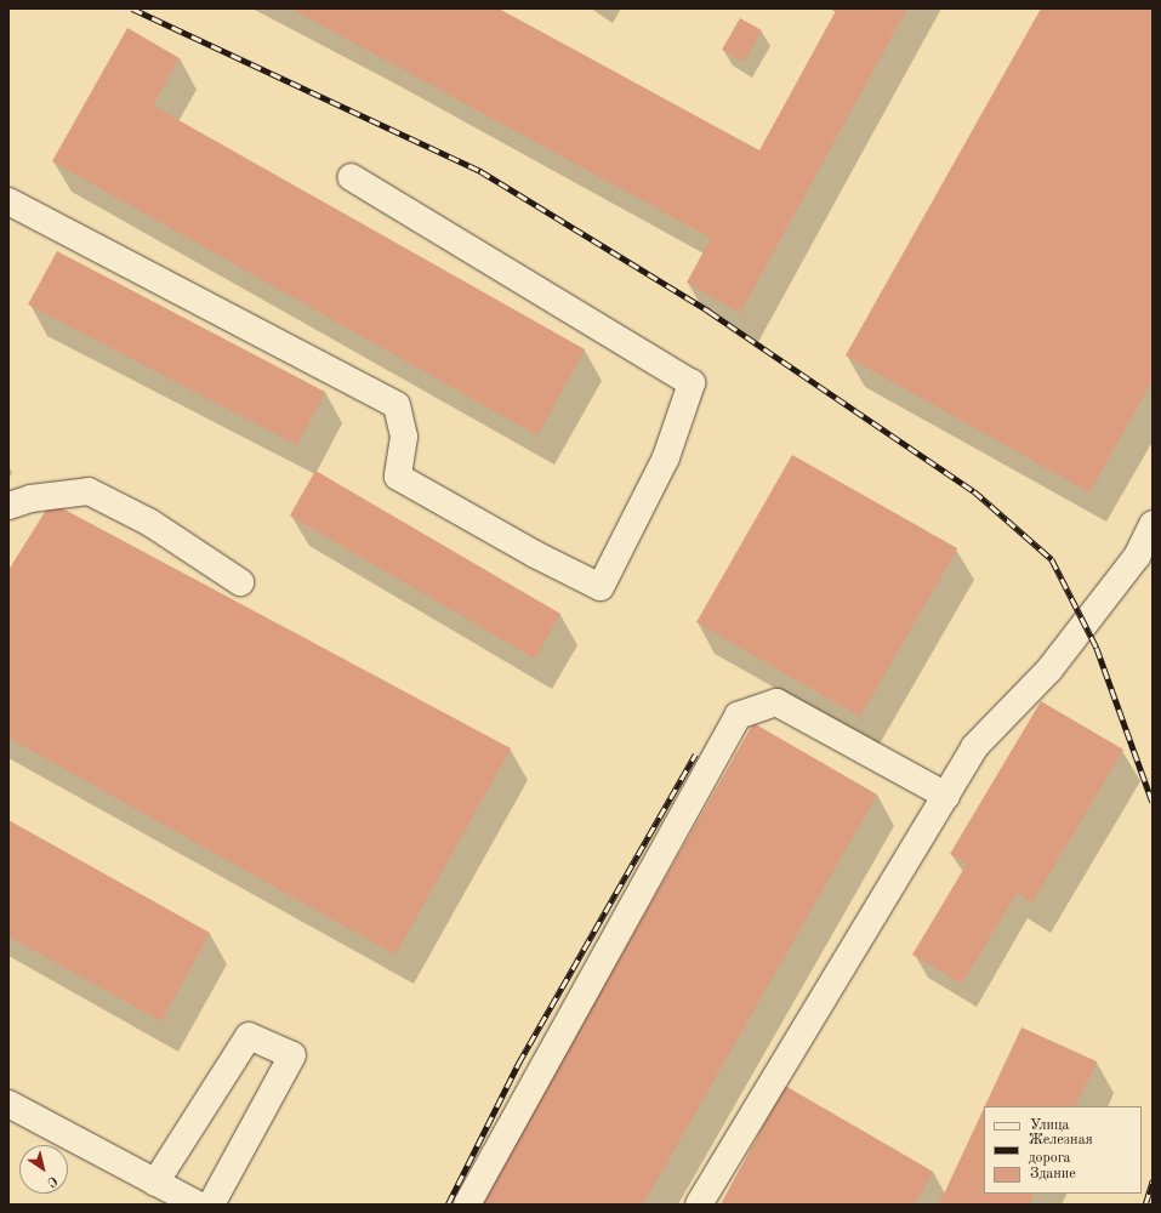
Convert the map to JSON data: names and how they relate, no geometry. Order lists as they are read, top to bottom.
{
  "legend": ["Улица", "Железная дорога", "Здание"],
  "north": "bottom right"
}
